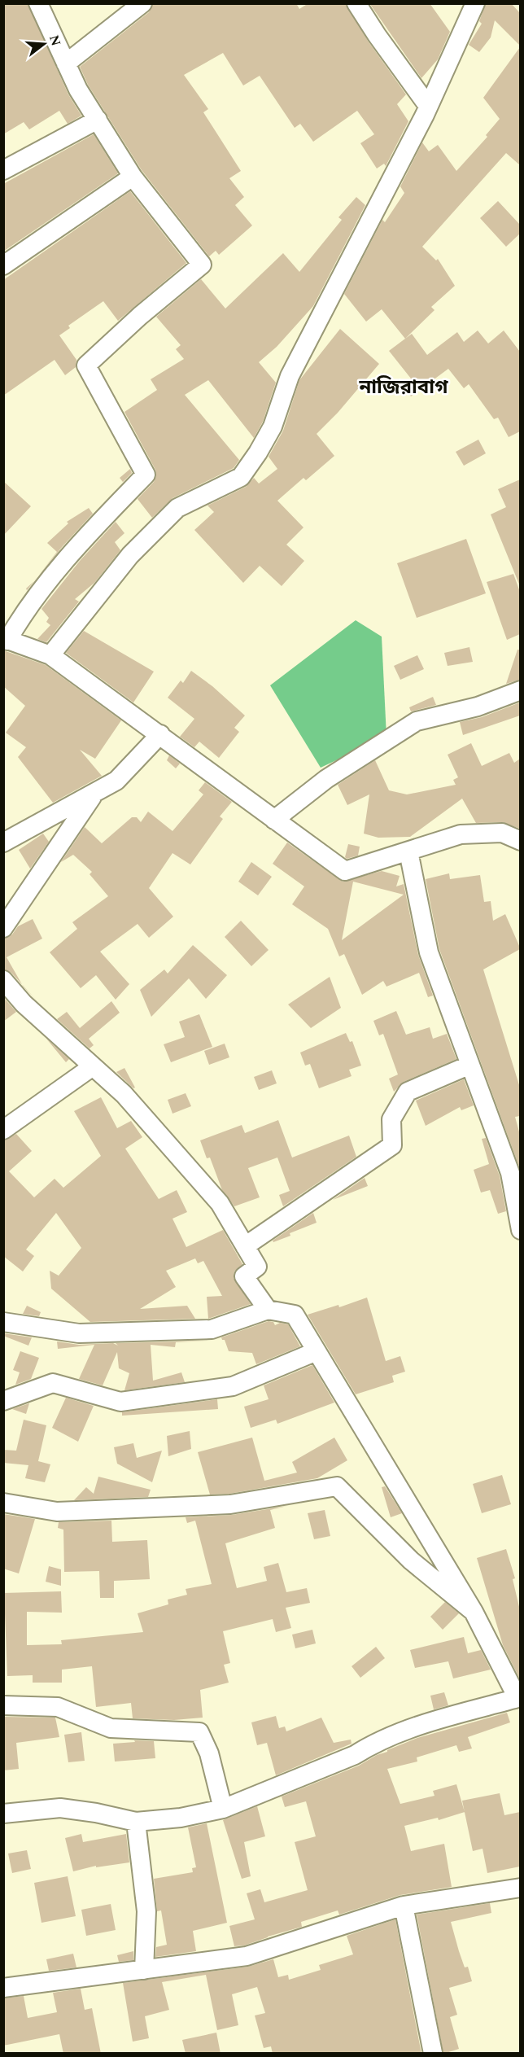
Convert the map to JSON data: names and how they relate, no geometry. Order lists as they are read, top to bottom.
{
  "districts": ["নাজিরাবাগ"],
  "north": "right"
}
